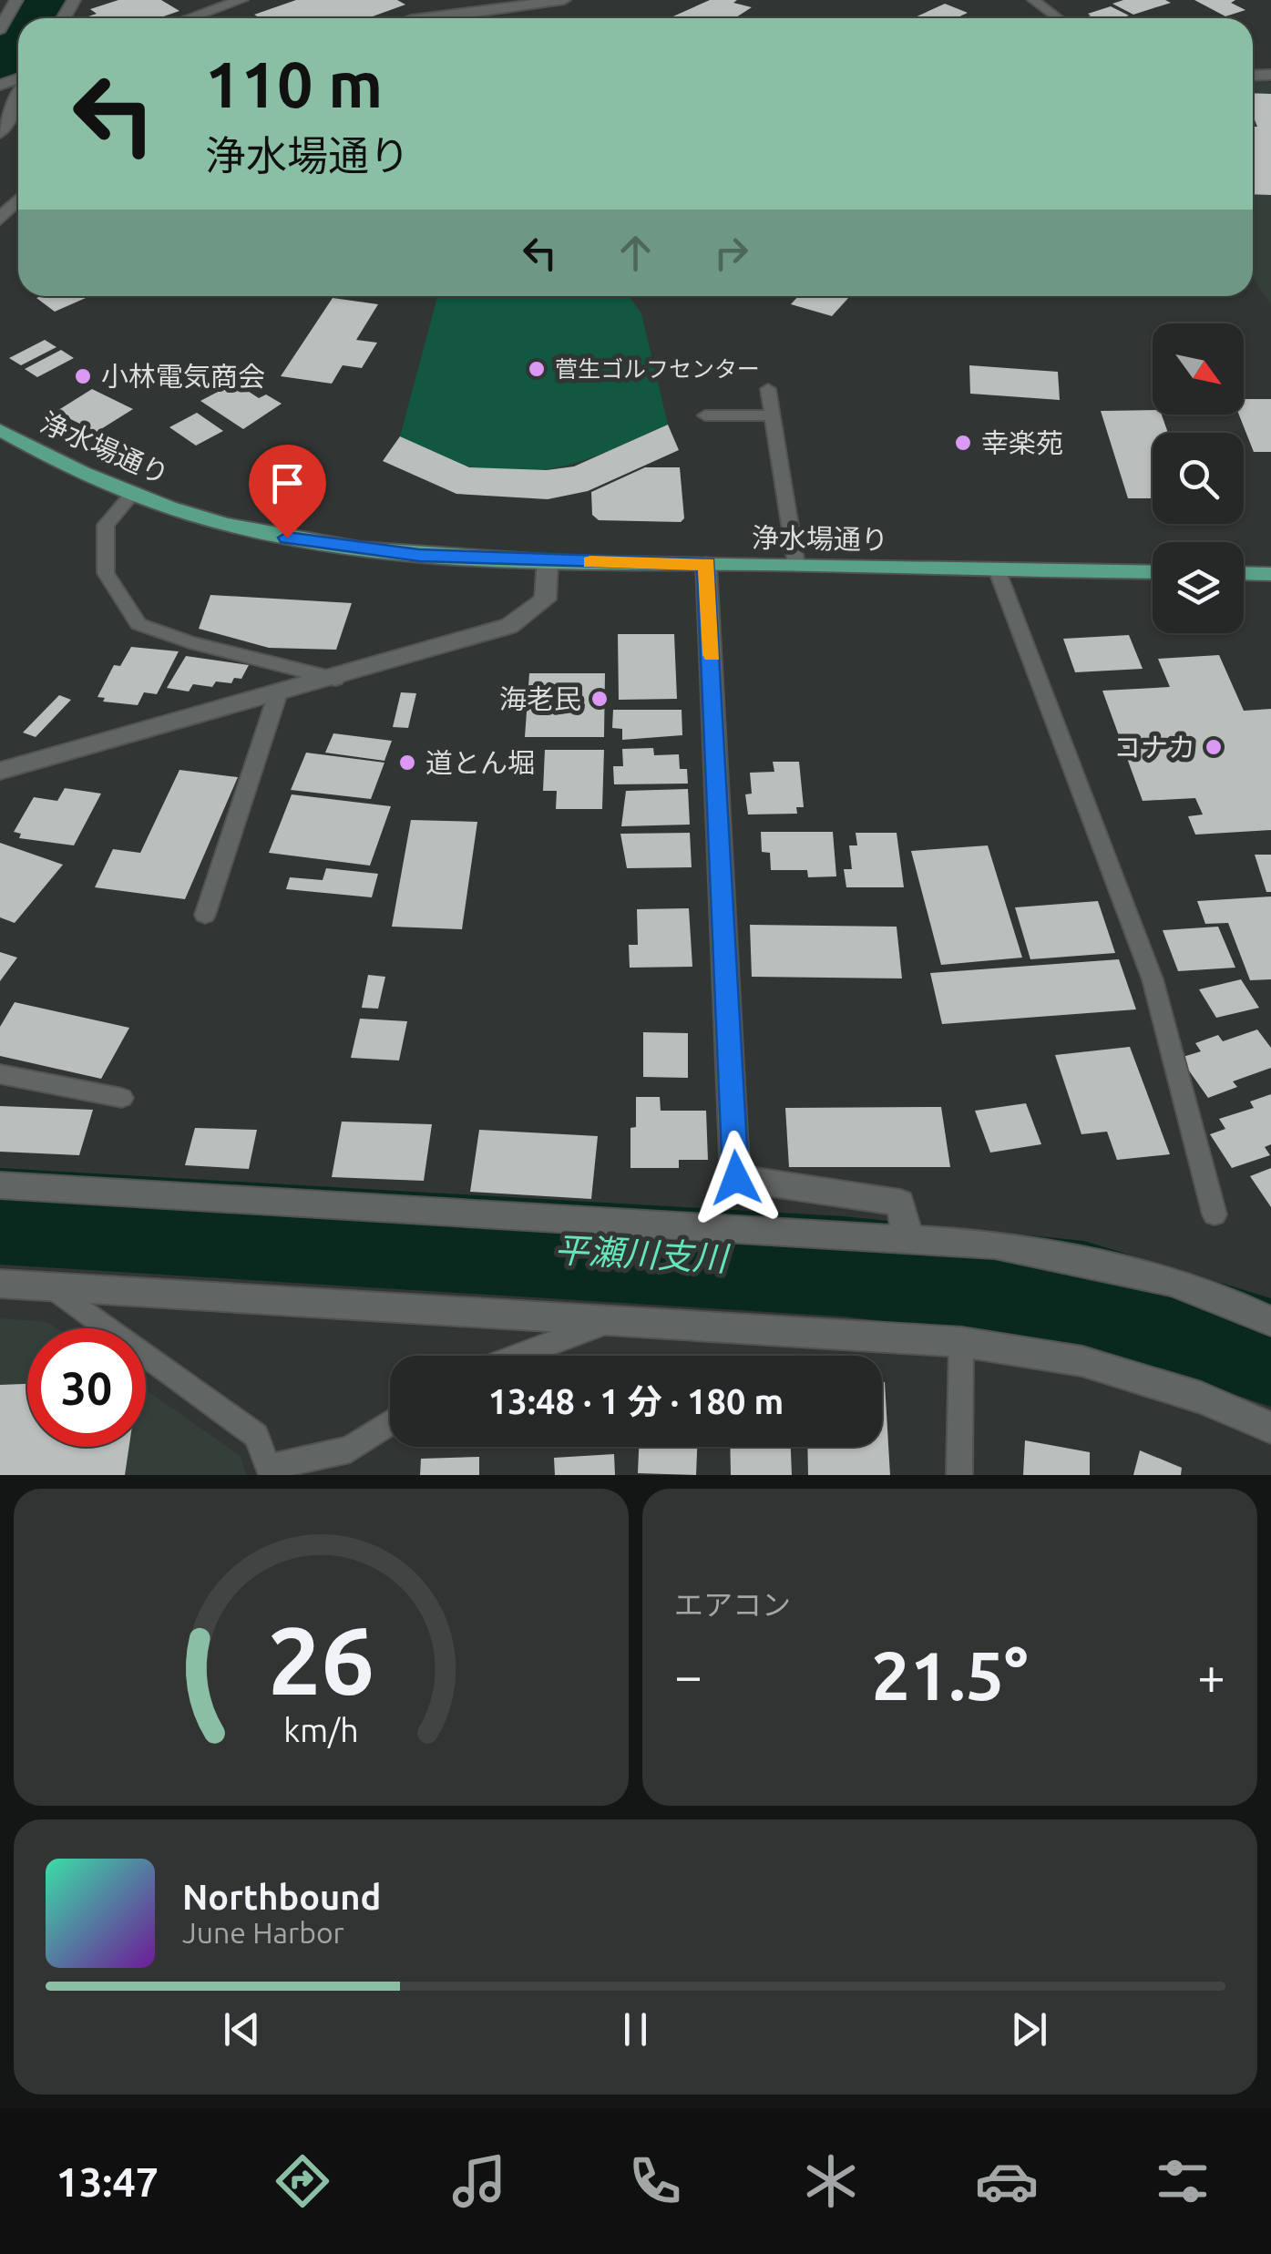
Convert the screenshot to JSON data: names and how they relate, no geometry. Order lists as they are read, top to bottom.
{
  "streets": {
    "main road": ["浄水場通り"]
  },
  "water": ["平瀬川支川"],
  "places": [
    "菅生ゴルフセンター",
    "小林電気商会",
    "幸楽苑",
    "海老民",
    "コナカ",
    "道とん堀"
  ],
  "north": "bottom right",
  "page": {
    "turn": ["110 m", "浄水場通り"],
    "limit": "30",
    "trip": "13:48 · 1 分 · 180 m",
    "tile": "エアコン",
    "heat": ["−", "21.5°", "+"],
    "song": ["Northbound", "June Harbor"],
    "tabs": "13:47",
    "gauge": ["26", "km/h"]
  }
}
